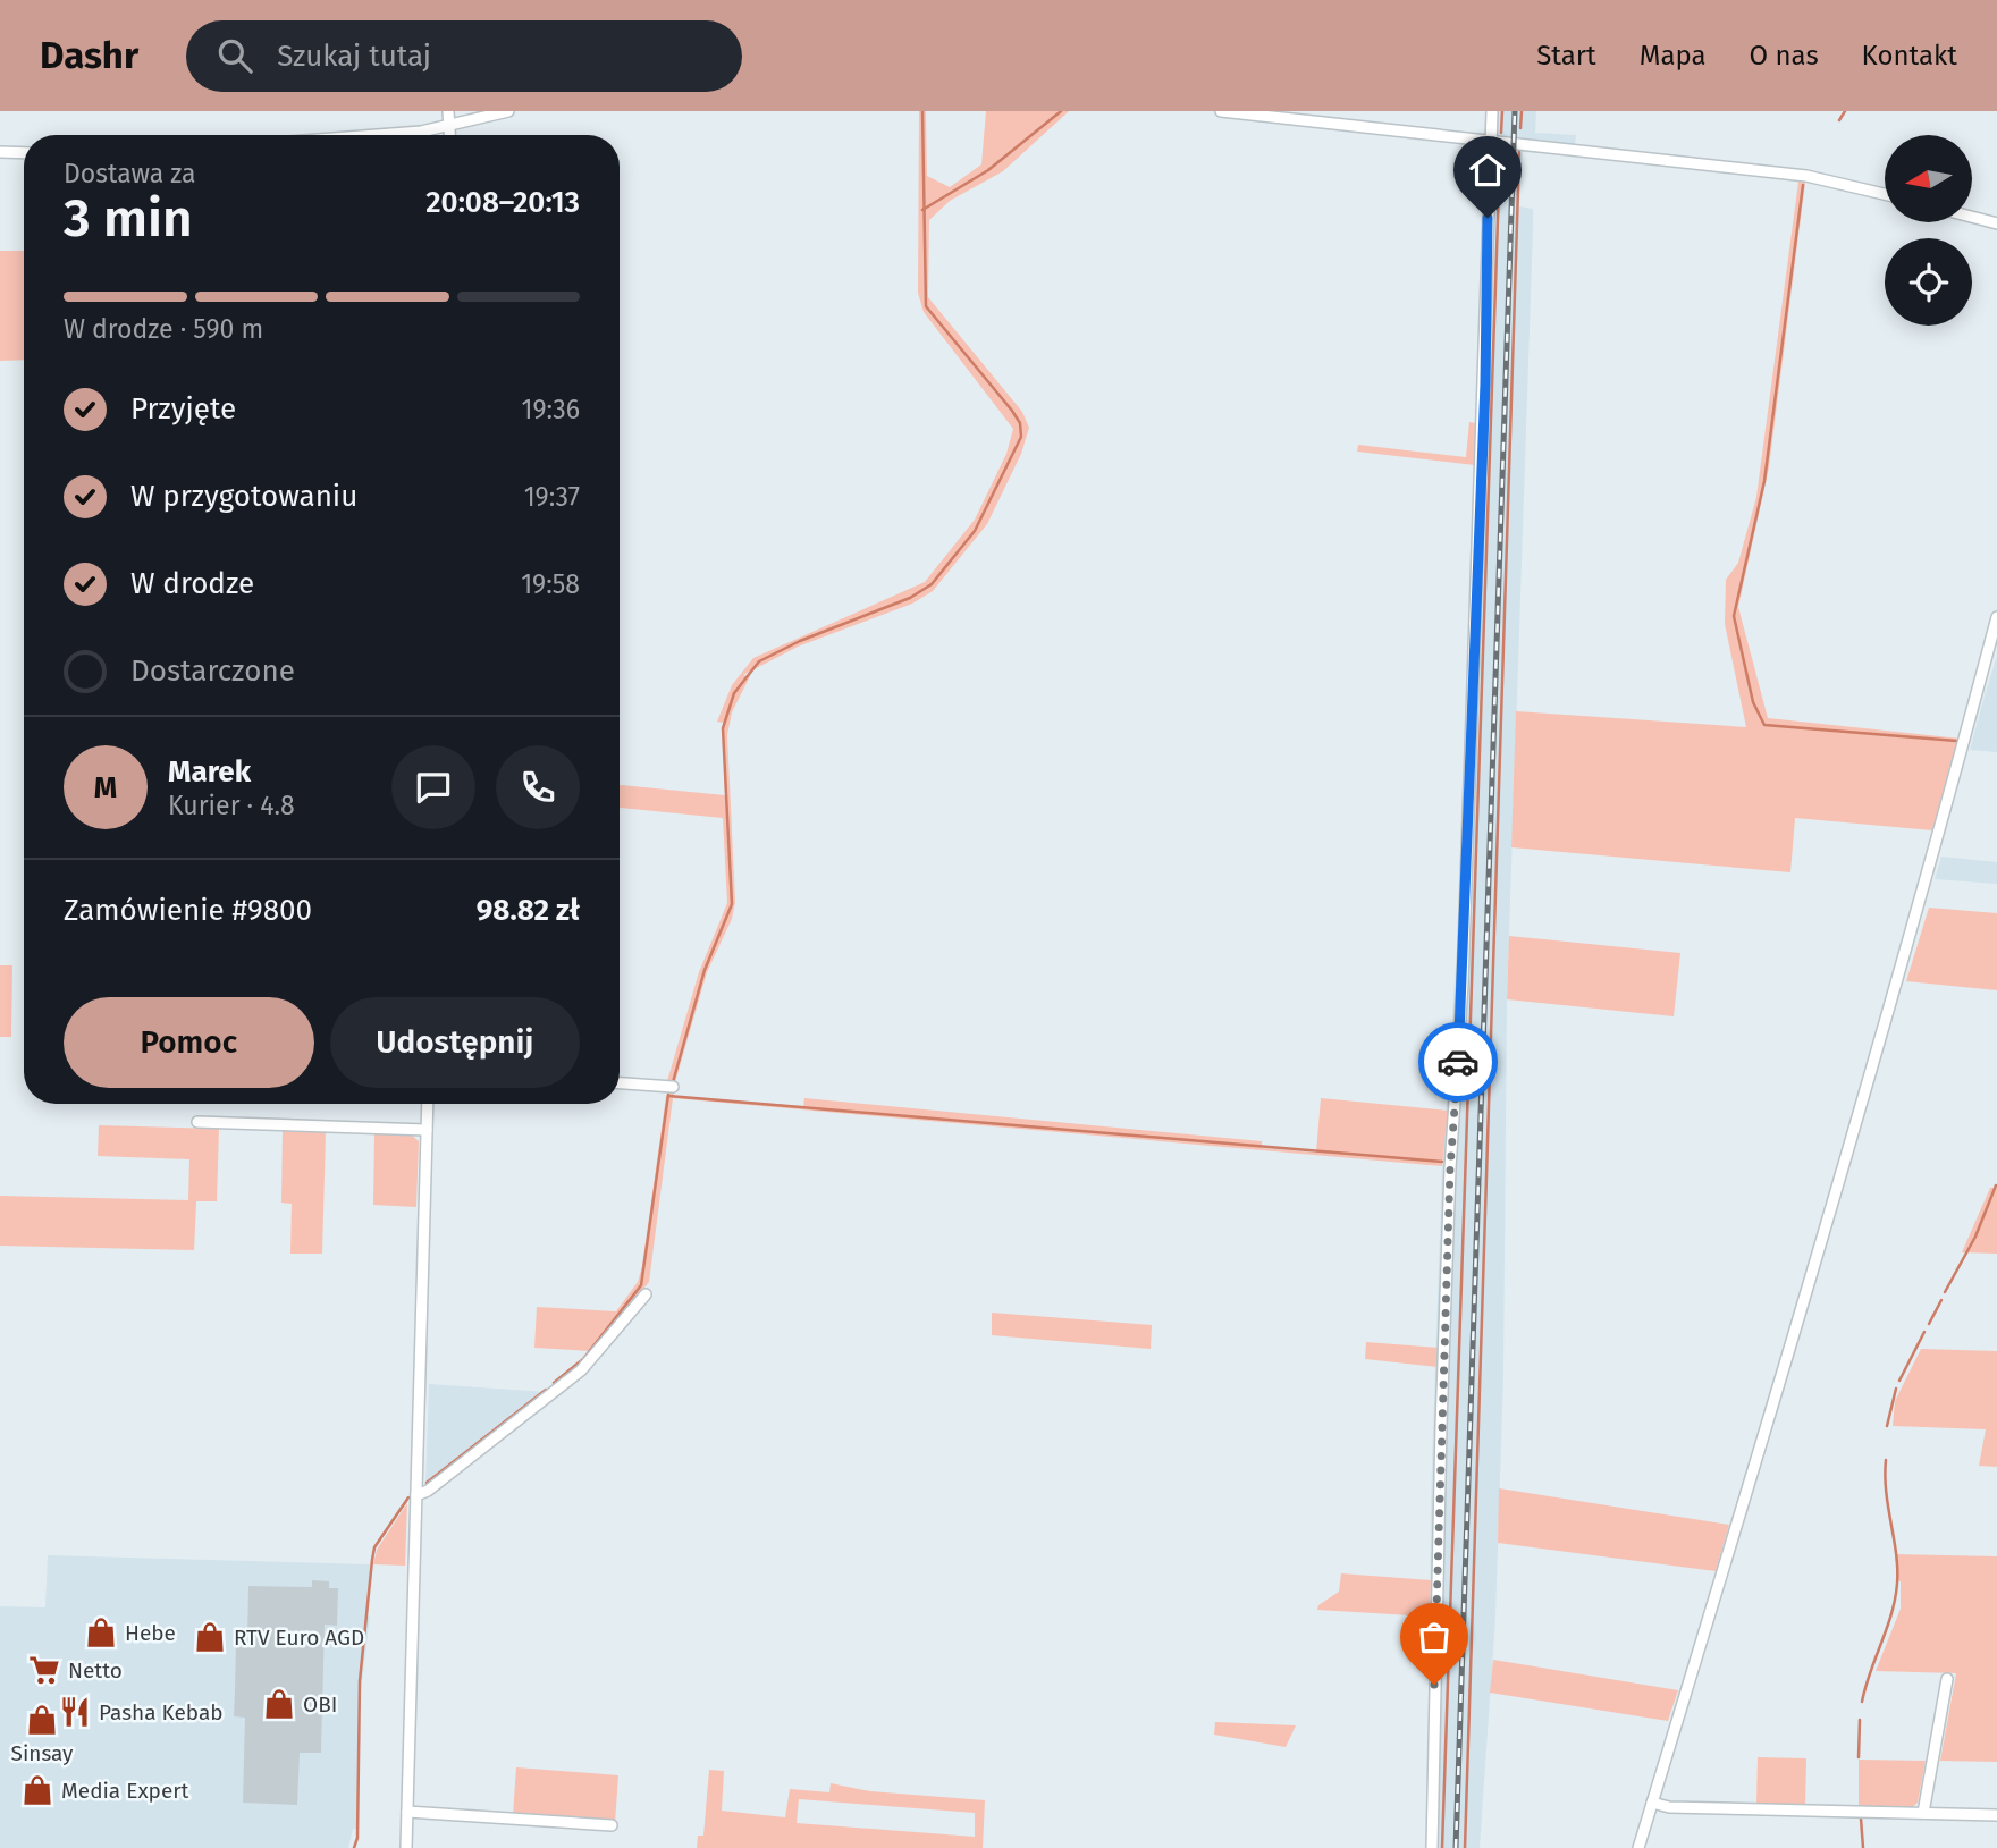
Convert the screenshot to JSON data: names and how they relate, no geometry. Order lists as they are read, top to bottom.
{
  "places": {
    "shop": [
      "Hebe",
      "RTV Euro AGD",
      "OBI",
      "Sinsay",
      "Media Expert"
    ],
    "supermarket": ["Netto"],
    "restaurant": ["Pasha Kebab"]
  },
  "north": "left",
  "page": {
    "header": "Dashr",
    "search": "Szukaj tutaj",
    "nav": [
      "Start",
      "Mapa",
      "O nas",
      "Kontakt"
    ],
    "heading": ["3 min", "Dostawa za", "20:08–20:13"],
    "panel": [
      "Marek",
      "Kurier · 4.8",
      "Zamówienie #9800",
      "98.82 zł"
    ],
    "bar": "W drodze · 590 m",
    "list": [
      ["Przyjęte", "19:36"],
      ["W przygotowaniu", "19:37"],
      ["W drodze", "19:58"],
      "Dostarczone"
    ],
    "round": "M",
    "buttons": ["Pomoc", "Udostępnij"]
  }
}
